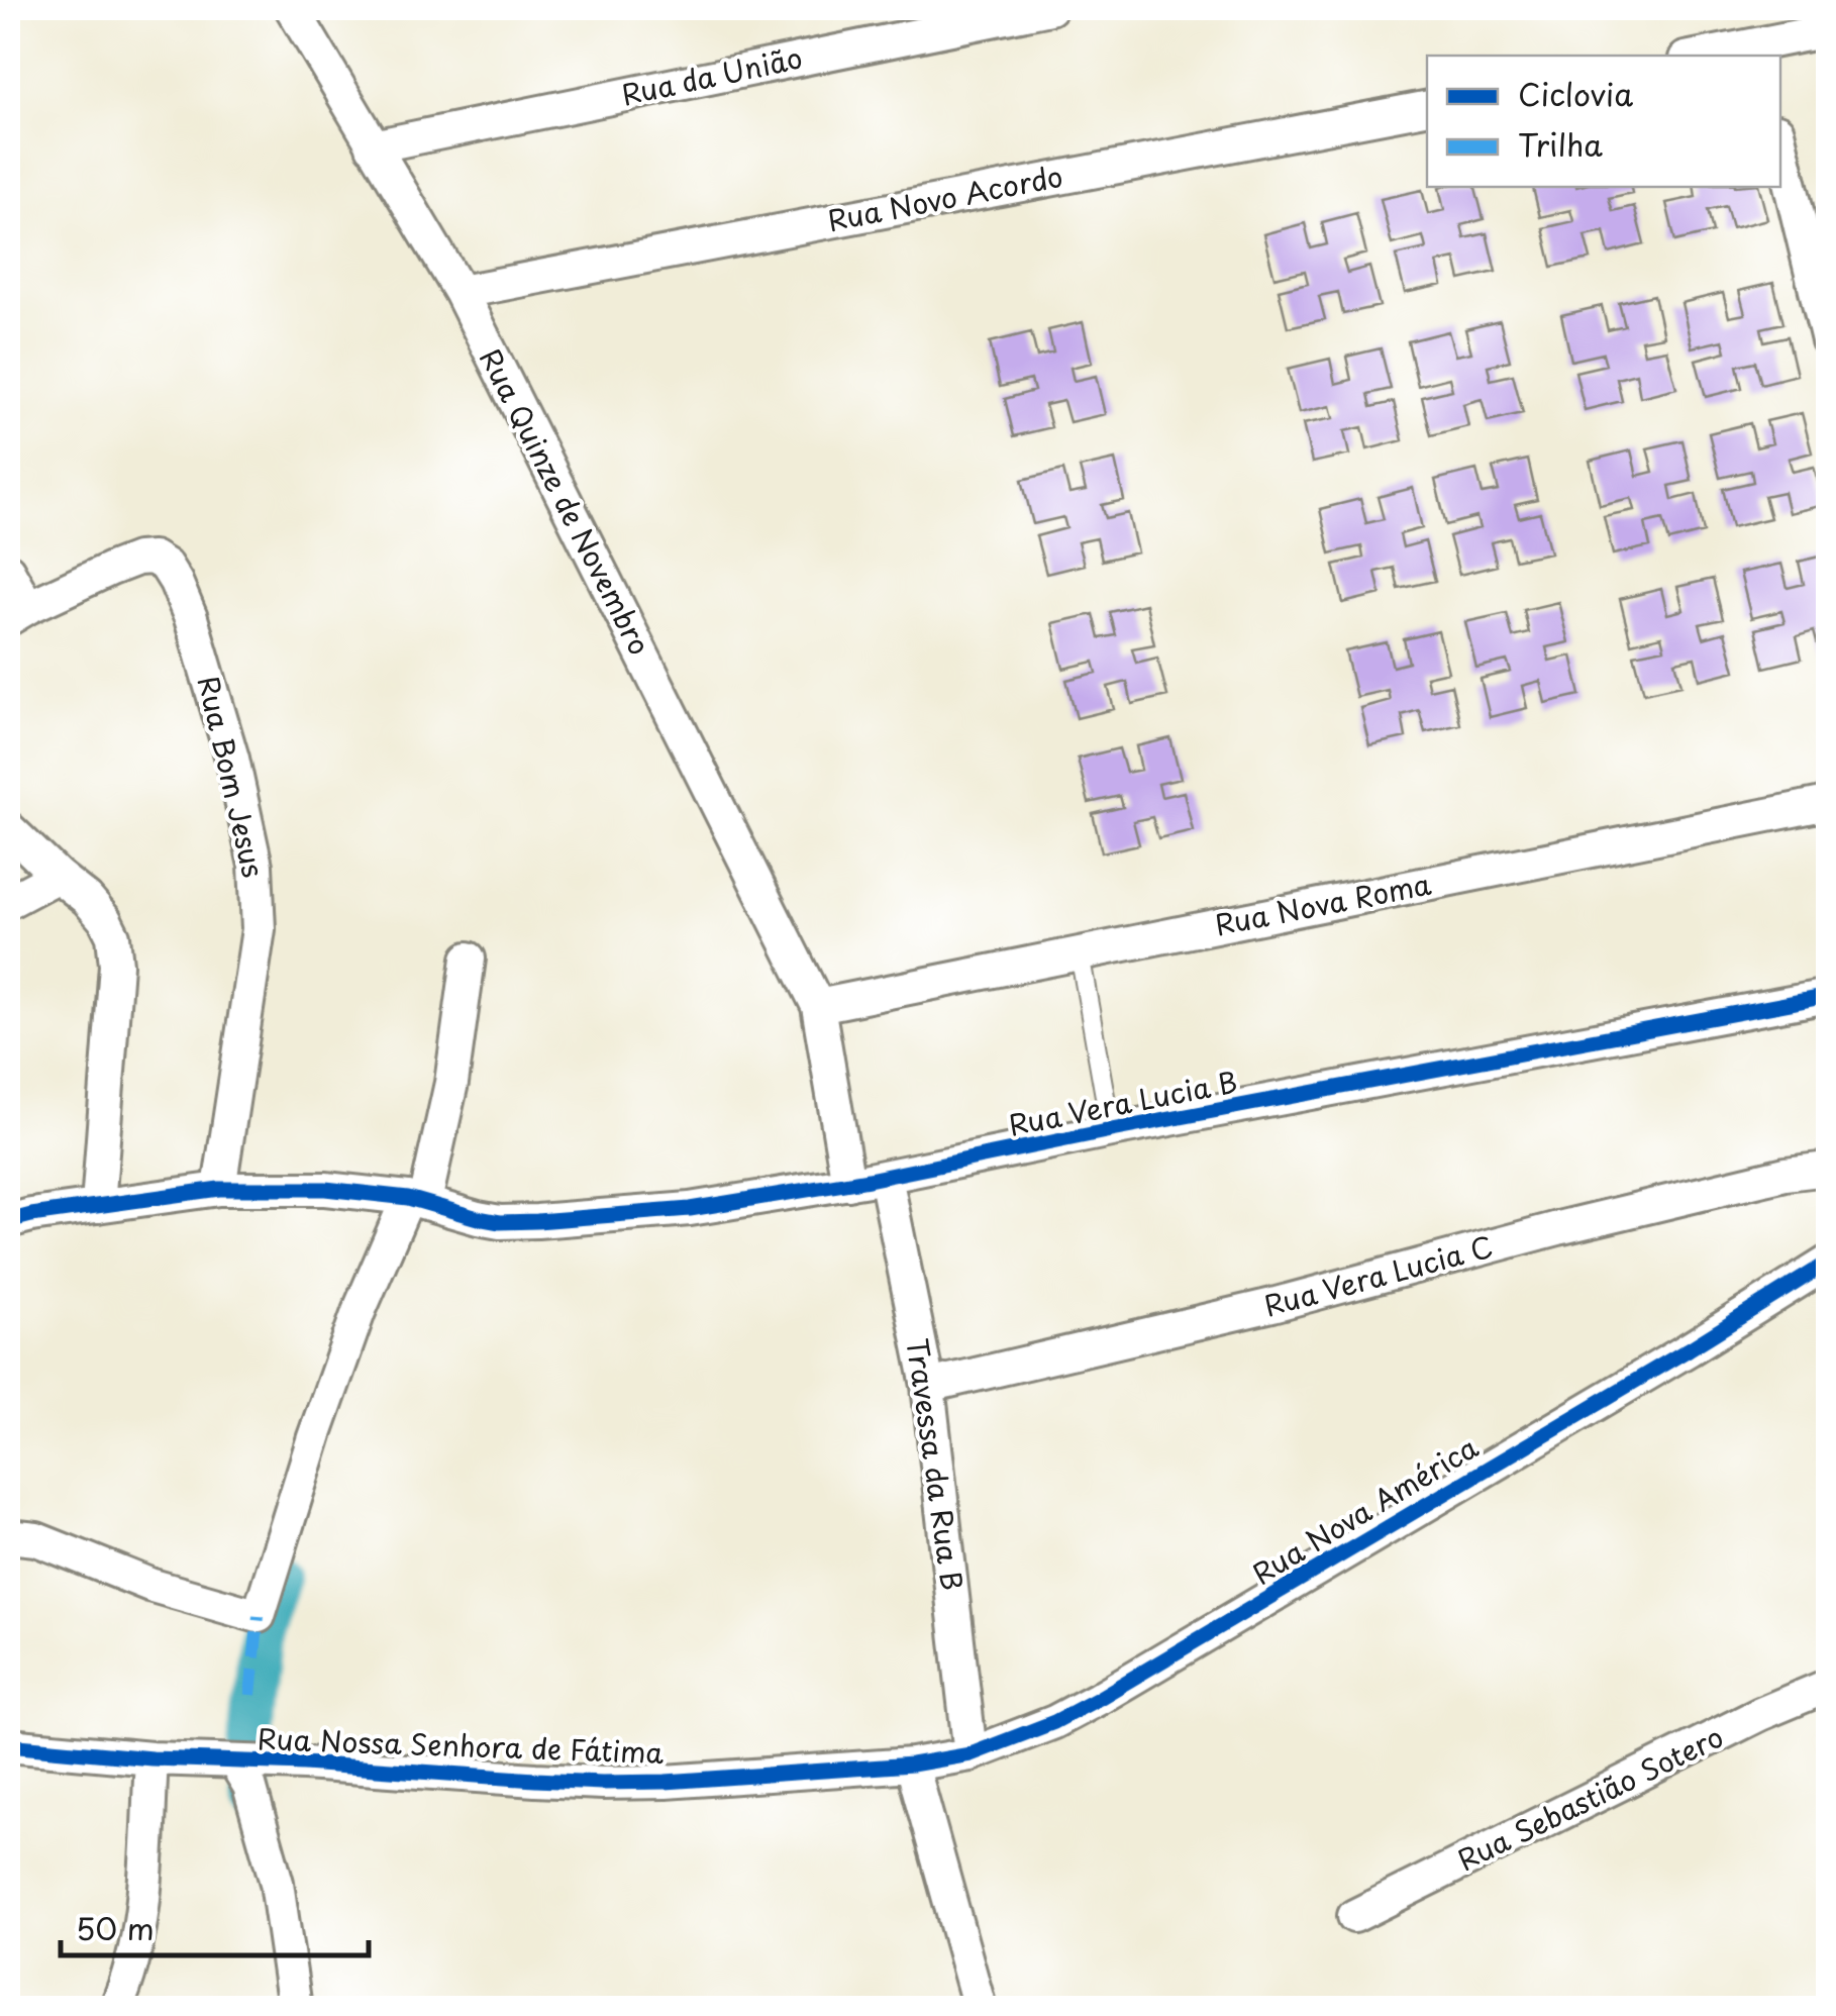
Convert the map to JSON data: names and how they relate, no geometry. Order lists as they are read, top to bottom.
{
  "streets": {
    "street": [
      "Rua da União",
      "Rua Novo Acordo",
      "Rua Quinze de Novembro",
      "Rua Bom Jesus",
      "Rua Nova Roma",
      "Rua Vera Lucia B",
      "Rua Vera Lucia C",
      "Travessa da Rua B",
      "Rua Nova América",
      "Rua Nossa Senhora de Fátima",
      "Rua Sebastião Sotero"
    ]
  },
  "crossings": [
    ["Rua da União", "Rua Quinze de Novembro"],
    ["Rua Novo Acordo", "Rua Quinze de Novembro"],
    ["Rua Quinze de Novembro", "Rua Nova Roma"],
    ["Rua Quinze de Novembro", "Rua Vera Lucia B"],
    ["Rua Bom Jesus", "Rua Vera Lucia B"],
    ["Rua Vera Lucia B", "Travessa da Rua B"],
    ["Rua Vera Lucia C", "Travessa da Rua B"],
    ["Travessa da Rua B", "Rua Nova América"],
    ["Rua Nova América", "Rua Nossa Senhora de Fátima"]
  ],
  "legend": ["Ciclovia", "Trilha"],
  "scale_bar": "50 m"
}
